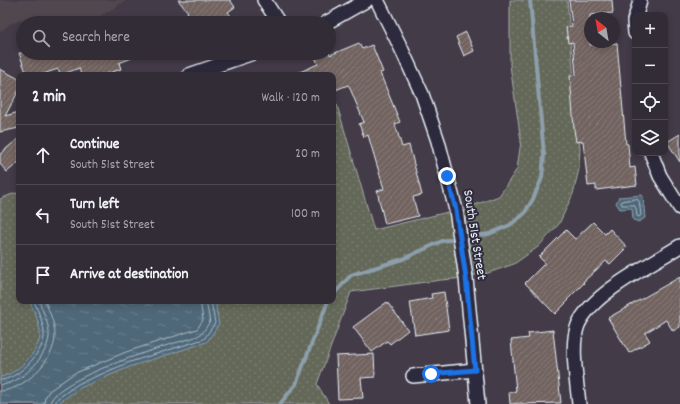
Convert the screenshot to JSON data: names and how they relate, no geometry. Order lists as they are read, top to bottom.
{
  "streets": {
    "street": ["South 51st Street"]
  },
  "north": "top left",
  "page": {
    "map_buttons": ["+", "−"],
    "search": "Search here",
    "heading": ["2 min", "Walk · 120 m"],
    "list": [
      ["Continue", "South 51st Street", "20 m"],
      ["Turn left", "South 51st Street", "100 m"],
      "Arrive at destination"
    ]
  }
}
